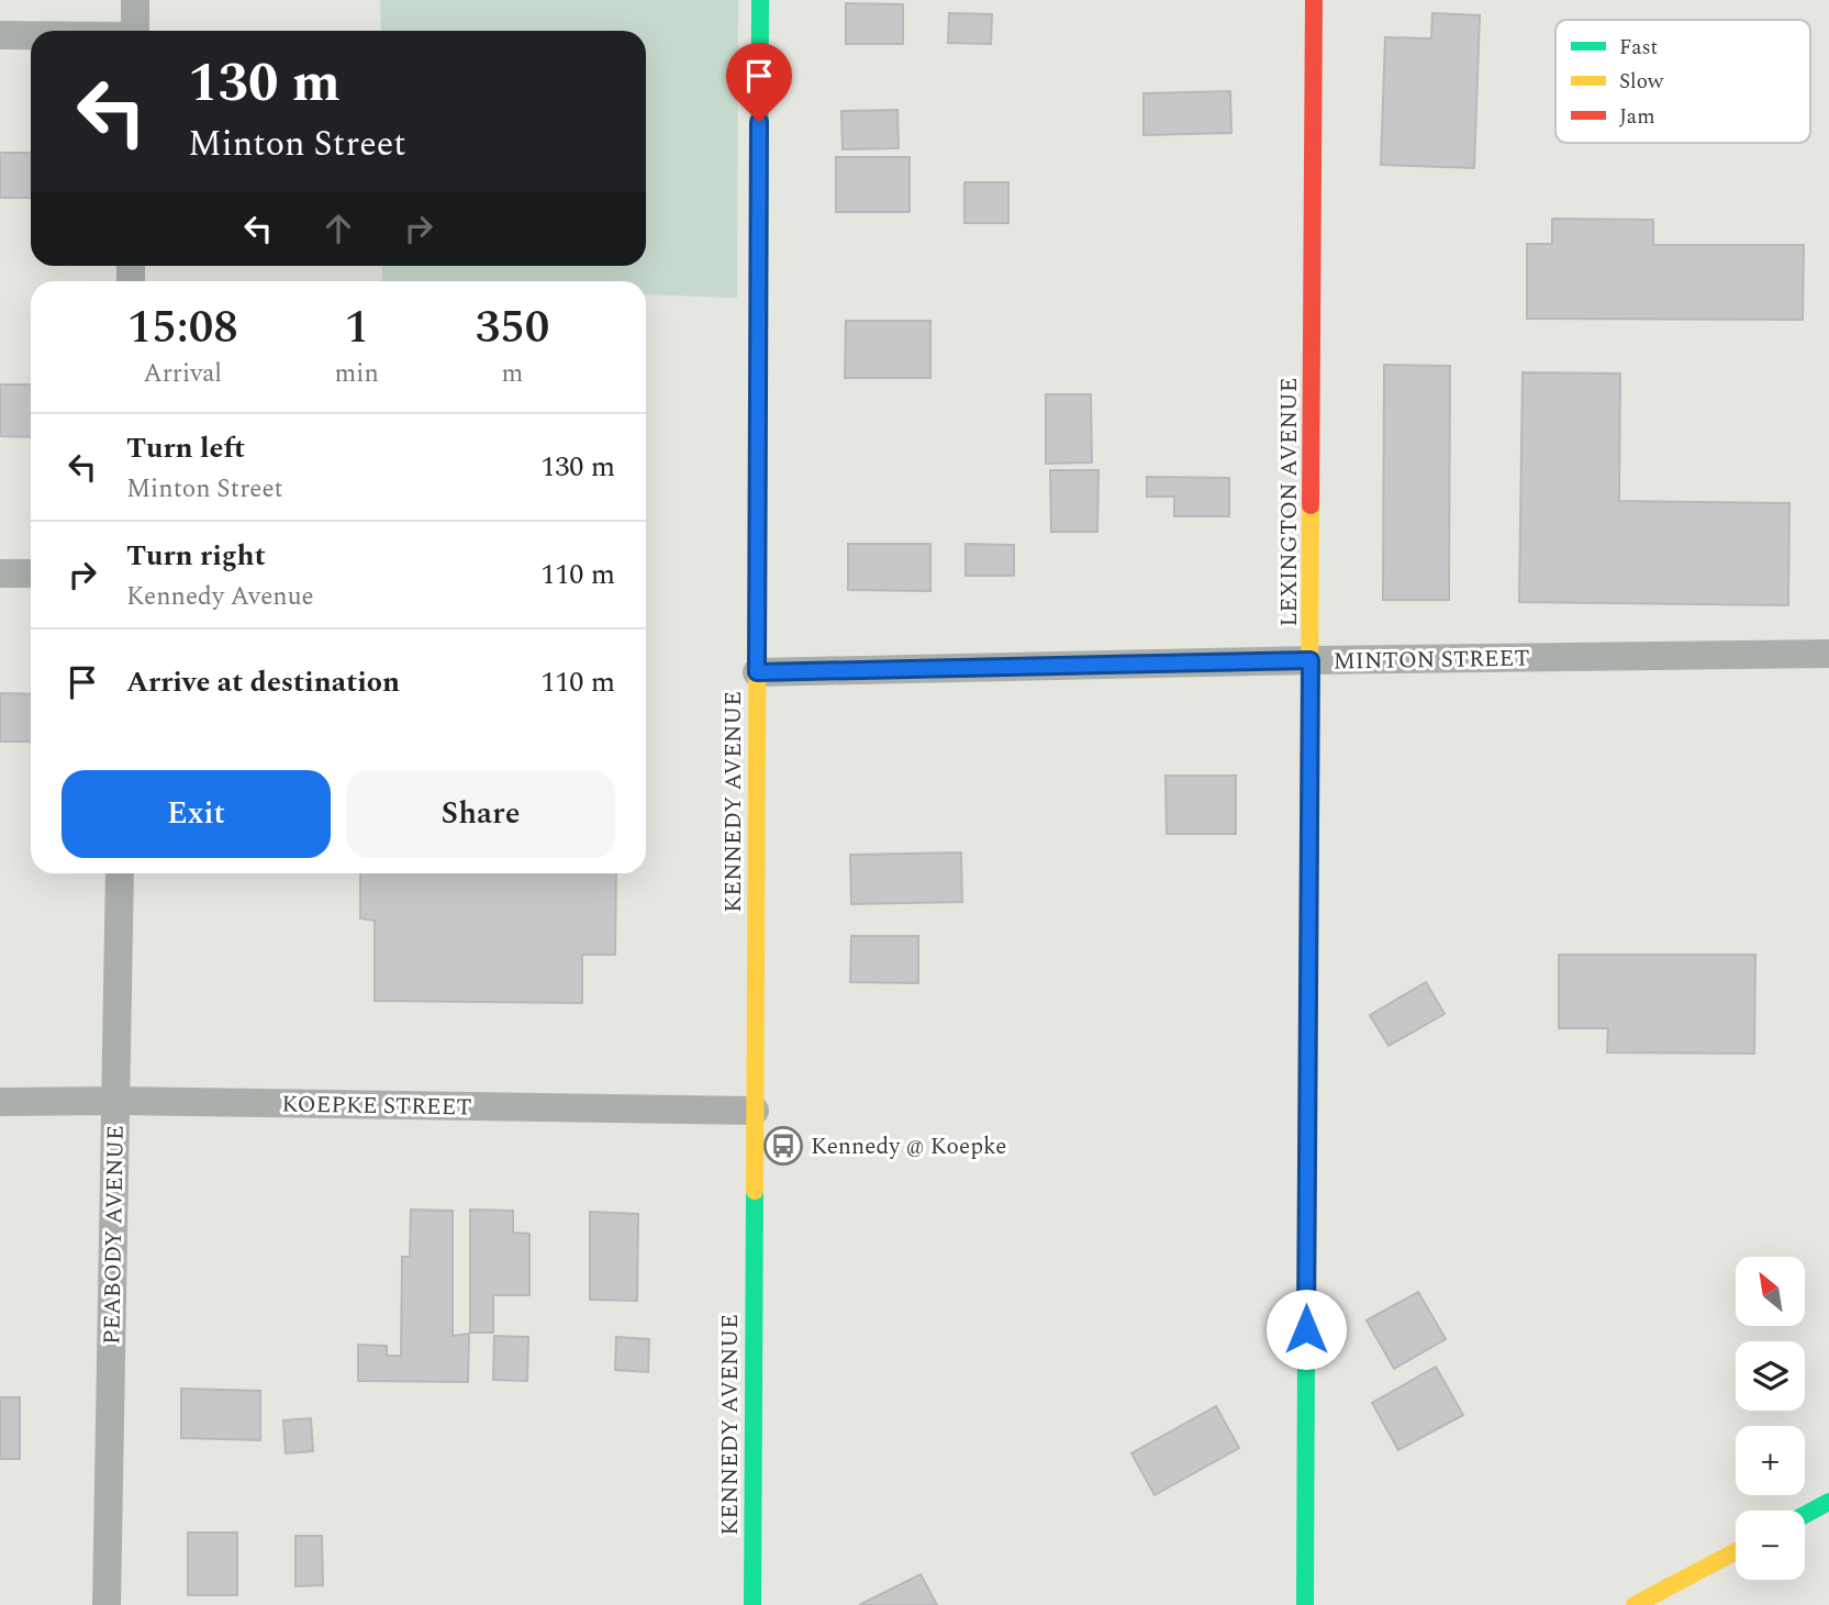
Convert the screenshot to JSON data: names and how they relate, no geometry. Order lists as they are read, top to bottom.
{
  "streets": {
    "street": [
      "LEXINGTON AVENUE",
      "MINTON STREET",
      "KENNEDY AVENUE",
      "KOEPKE STREET",
      "PEABODY AVENUE"
    ]
  },
  "crossings": [
    ["LEXINGTON AVENUE", "MINTON STREET"],
    ["MINTON STREET", "KENNEDY AVENUE"],
    ["KENNEDY AVENUE", "KOEPKE STREET"],
    ["KOEPKE STREET", "PEABODY AVENUE"]
  ],
  "places": {
    "bus stop": ["Kennedy @ Koepke"]
  },
  "legend": ["Fast", "Slow", "Jam"],
  "north": "top left",
  "page": {
    "turn": ["130 m", "Minton Street"],
    "eta": [
      "15:08",
      "Arrival",
      "1",
      "min",
      "350",
      "m"
    ],
    "list": [
      {
        "name": "Turn left",
        "note": "Minton Street",
        "value": "130 m"
      },
      {
        "name": "Turn right",
        "note": "Kennedy Avenue",
        "value": "110 m"
      },
      {
        "name": "Arrive at destination",
        "value": "110 m"
      }
    ],
    "buttons": ["Exit", "Share"],
    "map_buttons": ["+", "−"]
  }
}
